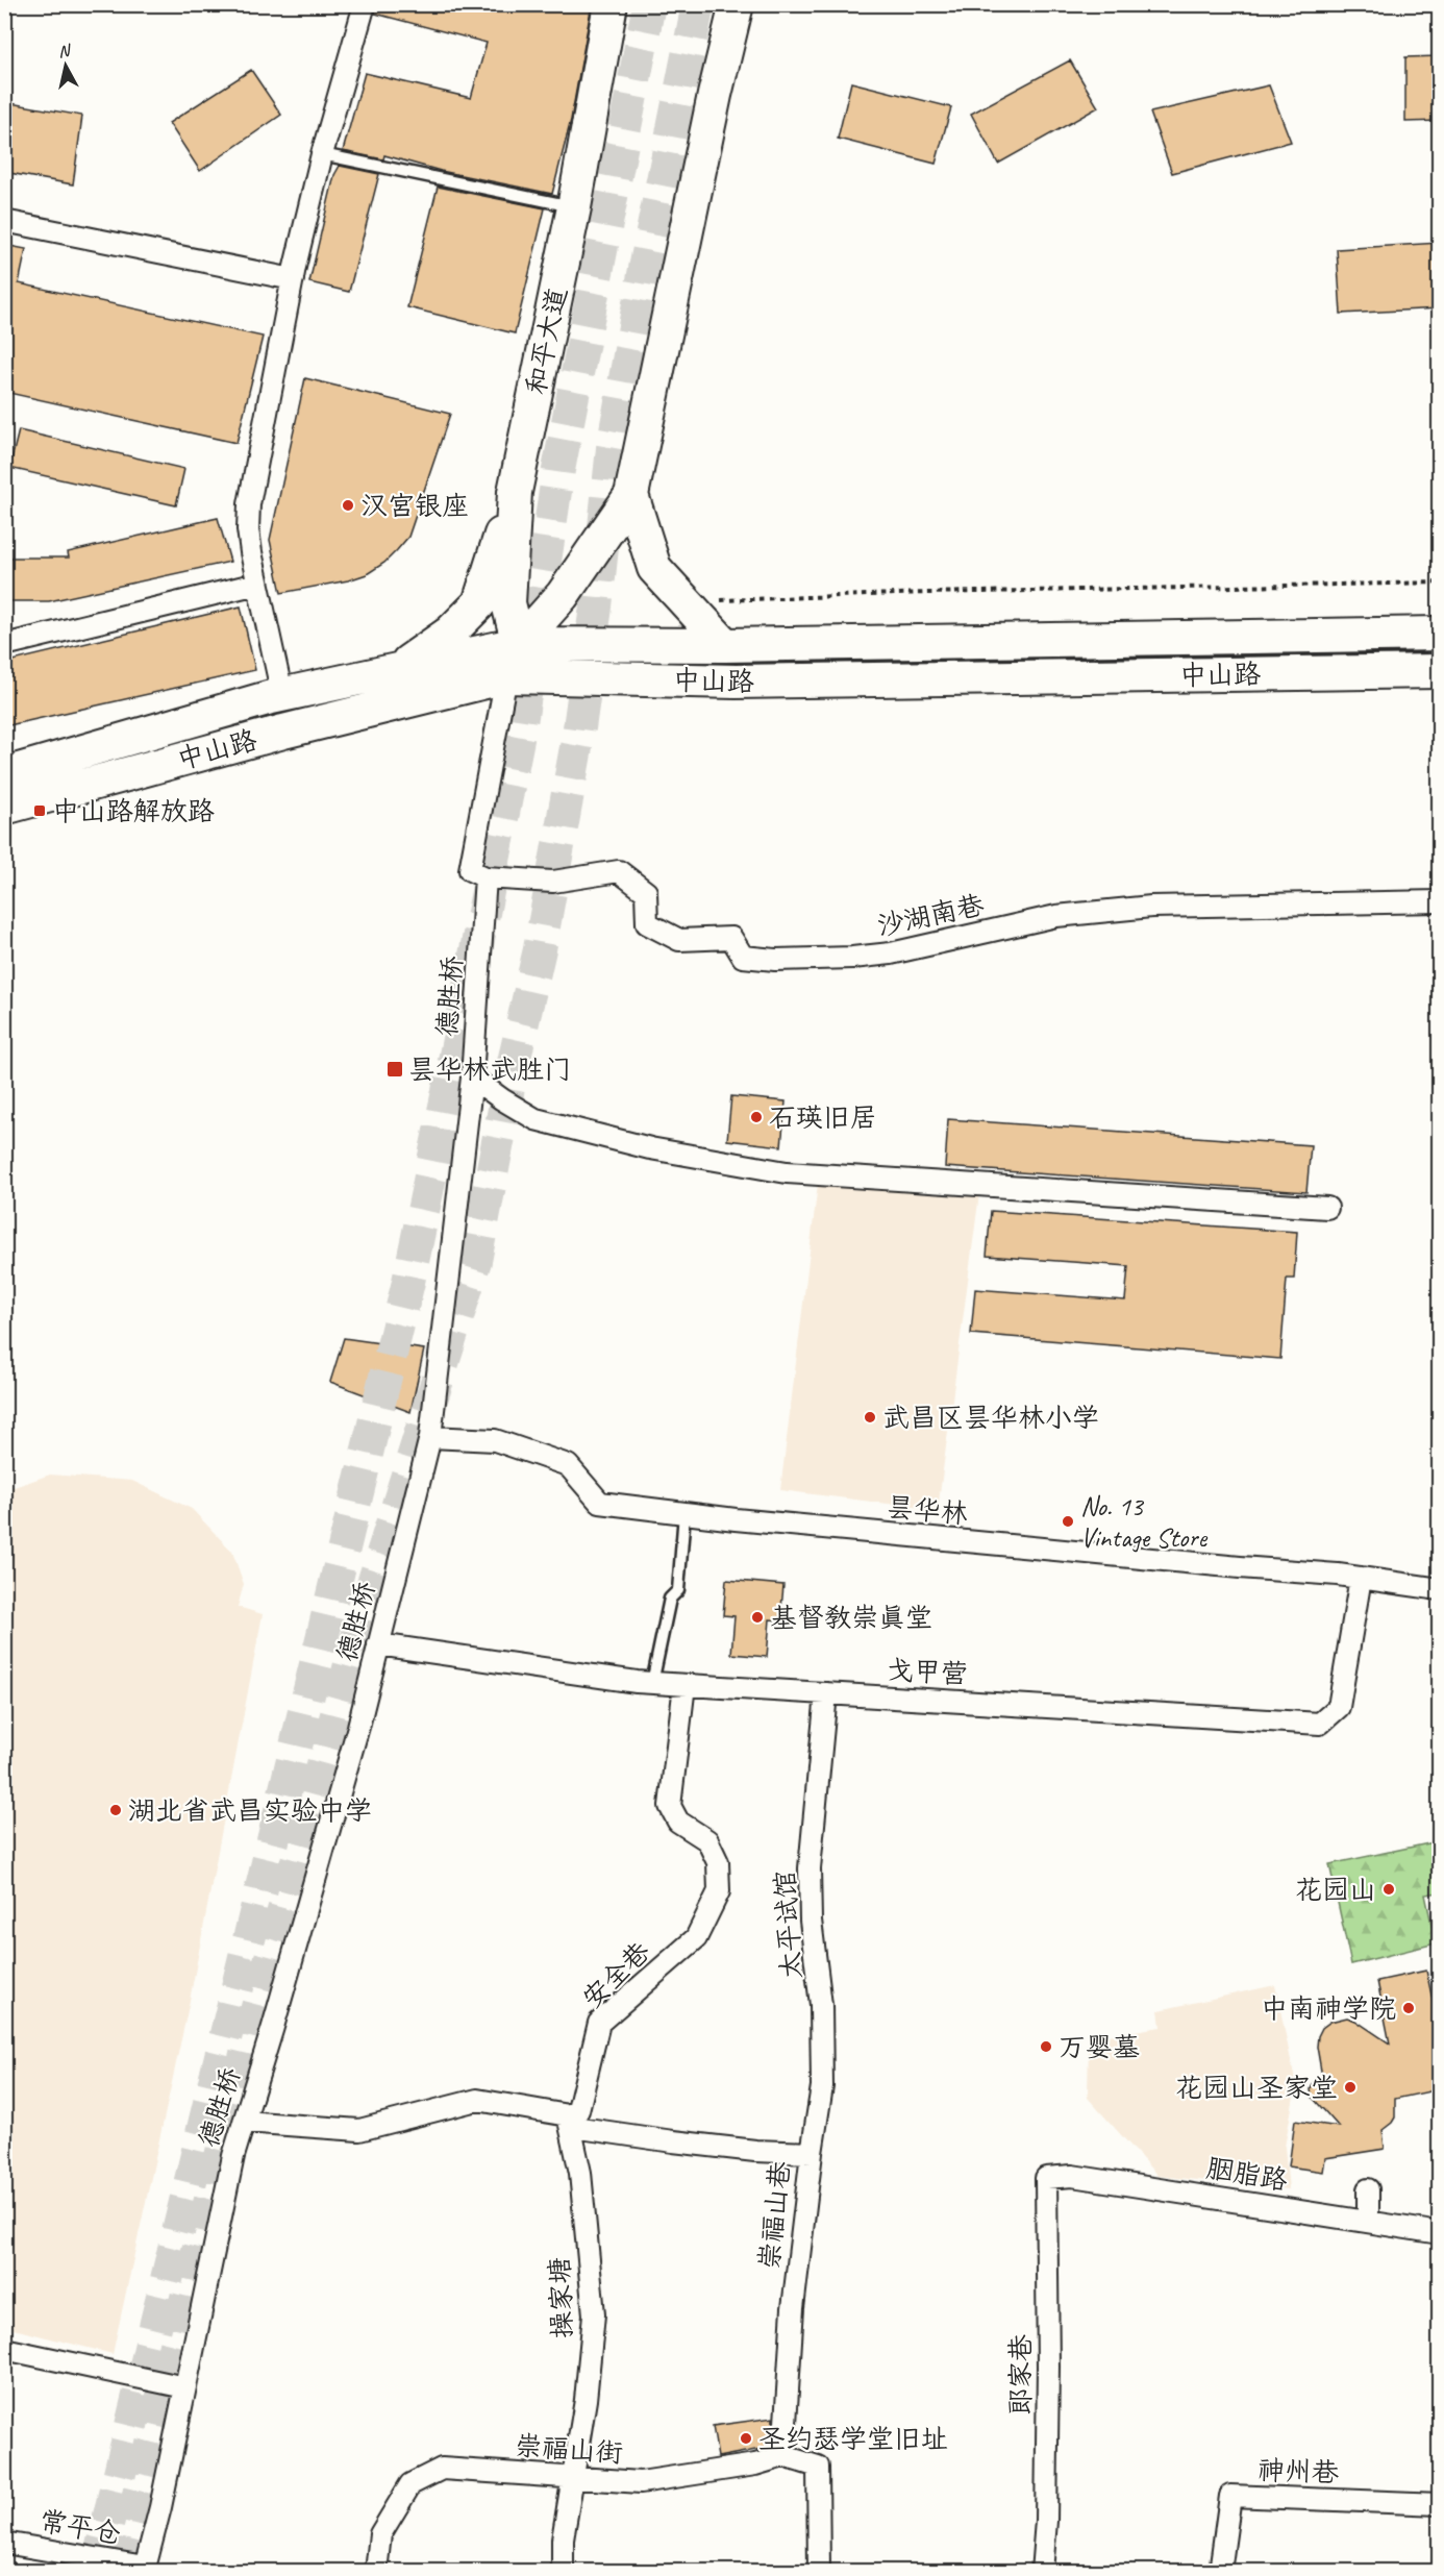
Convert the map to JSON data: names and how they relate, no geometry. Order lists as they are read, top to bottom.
{
  "streets": {
    "main road": ["和平大道", "中山路"],
    "street": [
      "沙湖南巷",
      "德胜桥",
      "昙华林",
      "戈甲营",
      "太平试馆",
      "安全巷",
      "胭脂路",
      "崇福山巷",
      "操家塘",
      "郎家巷",
      "崇福山街",
      "神州巷",
      "常平仓"
    ]
  },
  "crossings": [
    ["和平大道", "中山路"],
    ["沙湖南巷", "德胜桥"],
    ["德胜桥", "昙华林"],
    ["德胜桥", "戈甲营"],
    ["德胜桥", "常平仓"],
    ["昙华林", "戈甲营"],
    ["戈甲营", "太平试馆"],
    ["戈甲营", "安全巷"],
    ["太平试馆", "崇福山巷"],
    ["安全巷", "崇福山巷"],
    ["安全巷", "操家塘"],
    ["胭脂路", "郎家巷"],
    ["崇福山巷", "操家塘"],
    ["崇福山巷", "崇福山街"],
    ["操家塘", "崇福山街"]
  ],
  "places": {
    "other": [
      "汉宫银座",
      "石瑛旧居",
      "武昌区昙华林小学",
      "No. 13 Vintage Store",
      "基督教崇真堂",
      "湖北省武昌实验中学",
      "花园山",
      "中南神学院",
      "万婴墓",
      "花园山圣家堂",
      "圣约瑟学堂旧址"
    ],
    "transit": ["中山路解放路", "昙华林武胜门"]
  },
  "north": "top"
}
